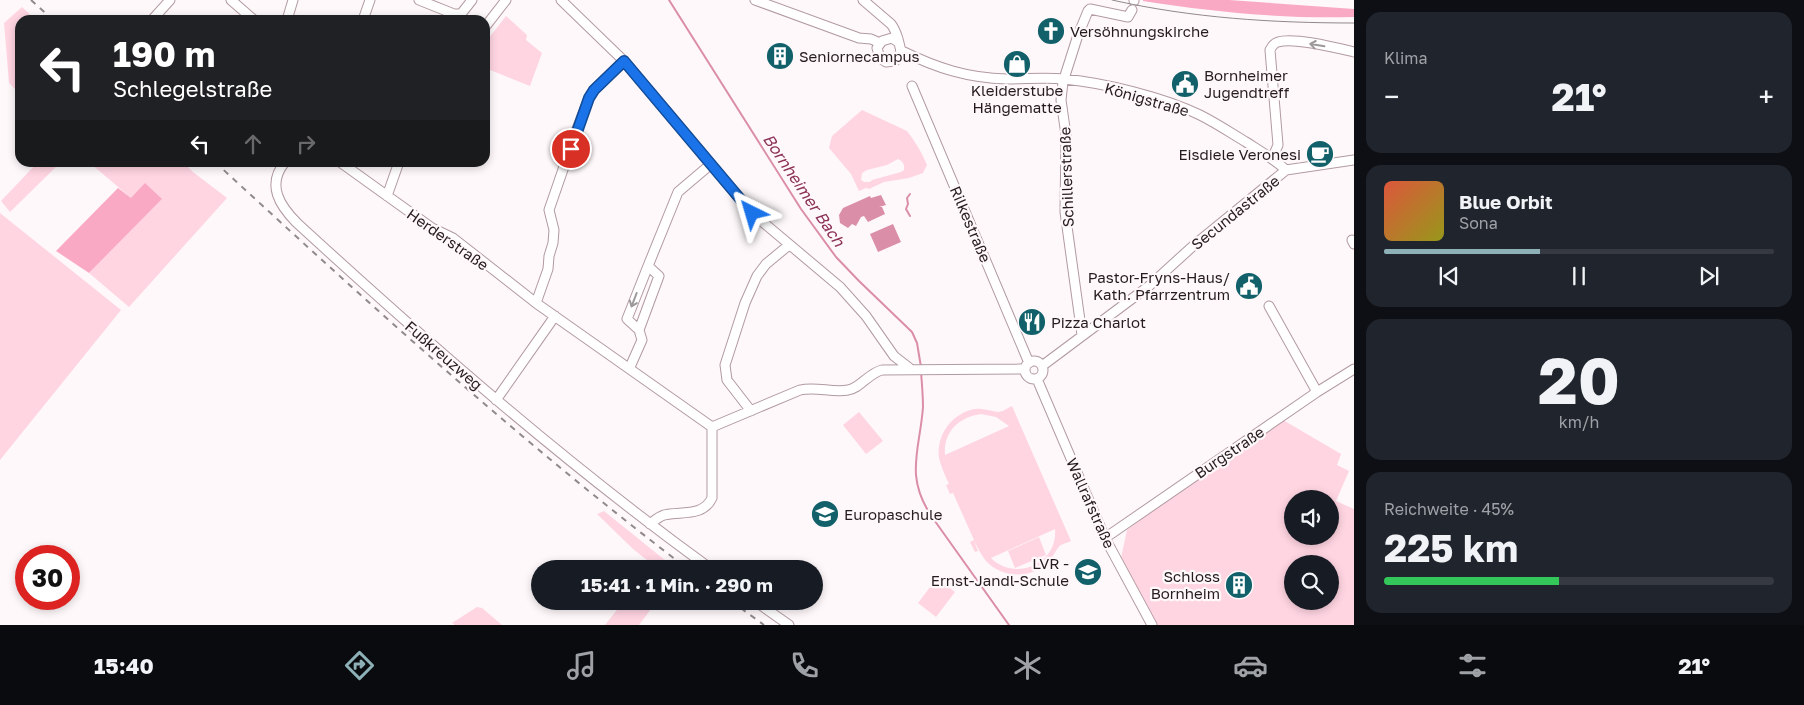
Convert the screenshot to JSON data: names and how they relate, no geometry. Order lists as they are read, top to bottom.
{
  "streets": {
    "street": [
      "Königstraße",
      "Schillerstraße",
      "Secundastraße",
      "Rilkestraße",
      "Herderstraße",
      "Fußkreuzweg",
      "Burgstraße",
      "Wallrafstraße"
    ]
  },
  "crossings": [
    ["Königstraße", "Schillerstraße"],
    ["Königstraße", "Secundastraße"],
    ["Schillerstraße", "Secundastraße"],
    ["Secundastraße", "Rilkestraße"],
    ["Secundastraße", "Wallrafstraße"],
    ["Rilkestraße", "Wallrafstraße"],
    ["Burgstraße", "Wallrafstraße"]
  ],
  "water": ["Bornheimer Bach"],
  "places": {
    "church": ["Versöhnungskirche"],
    "building": ["Seniornecampus", "Schloss Bornheim"],
    "shop": ["Kleiderstube Hängematte"],
    "public building": ["Bornheimer Jugendtreff", "Pastor-Fryns-Haus/ Kath. Pfarrzentrum"],
    "cafe": ["Eisdiele Veronesi"],
    "restaurant": ["Pizza Charlot"],
    "school or university": ["Europaschule", "LVR - Ernst-Jandl-Schule"]
  },
  "page": {
    "tile": [
      "Klima",
      ["20", "km/h"],
      ["Reichweite · 45%", "225 km"]
    ],
    "turn": ["190 m", "Schlegelstraße"],
    "heat": ["−", "21°", "+"],
    "song": ["Blue Orbit", "Sona"],
    "limit": "30",
    "trip": "15:41 · 1 Min. · 290 m",
    "tabs": ["15:40", "21°"]
  }
}
